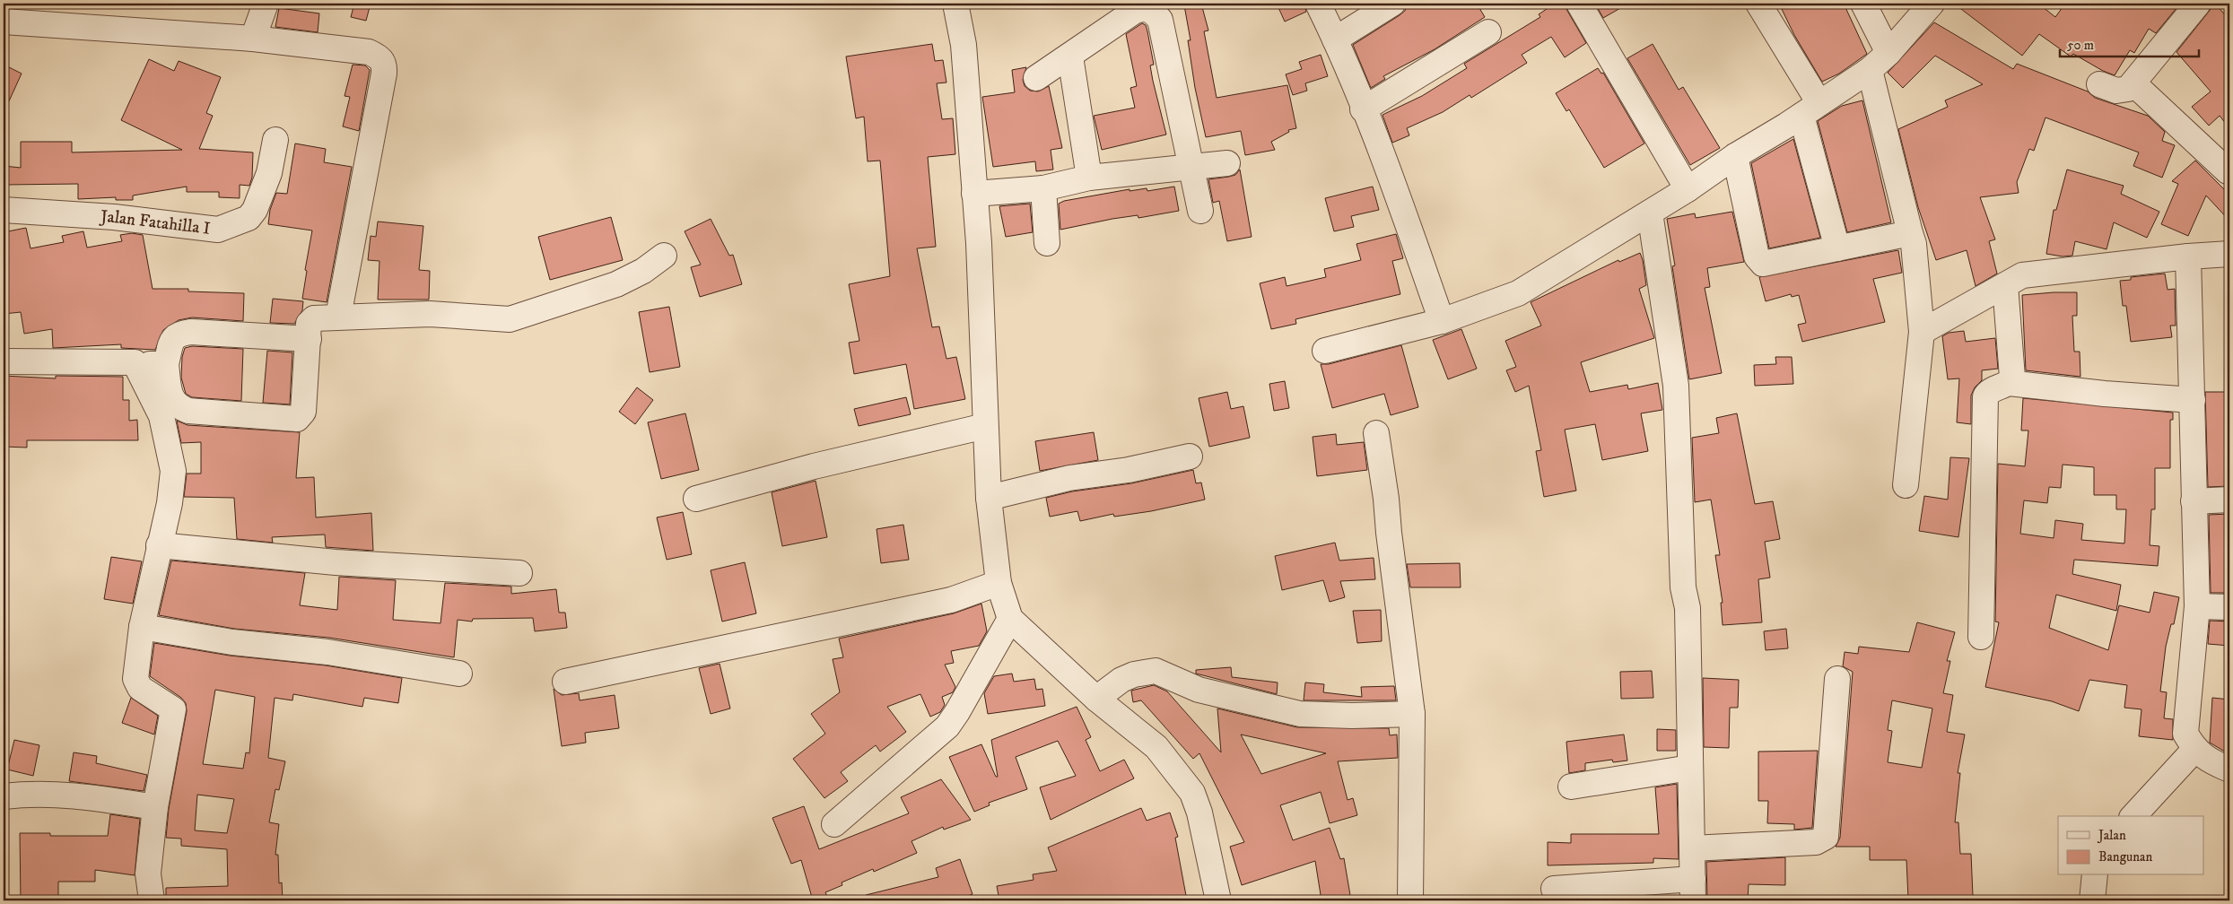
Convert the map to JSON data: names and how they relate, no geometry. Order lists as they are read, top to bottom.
{
  "streets": {
    "street": ["Jalan Fatahilla I"]
  },
  "legend": ["Jalan", "Bangunan"],
  "scale_bar": "50 m"
}
